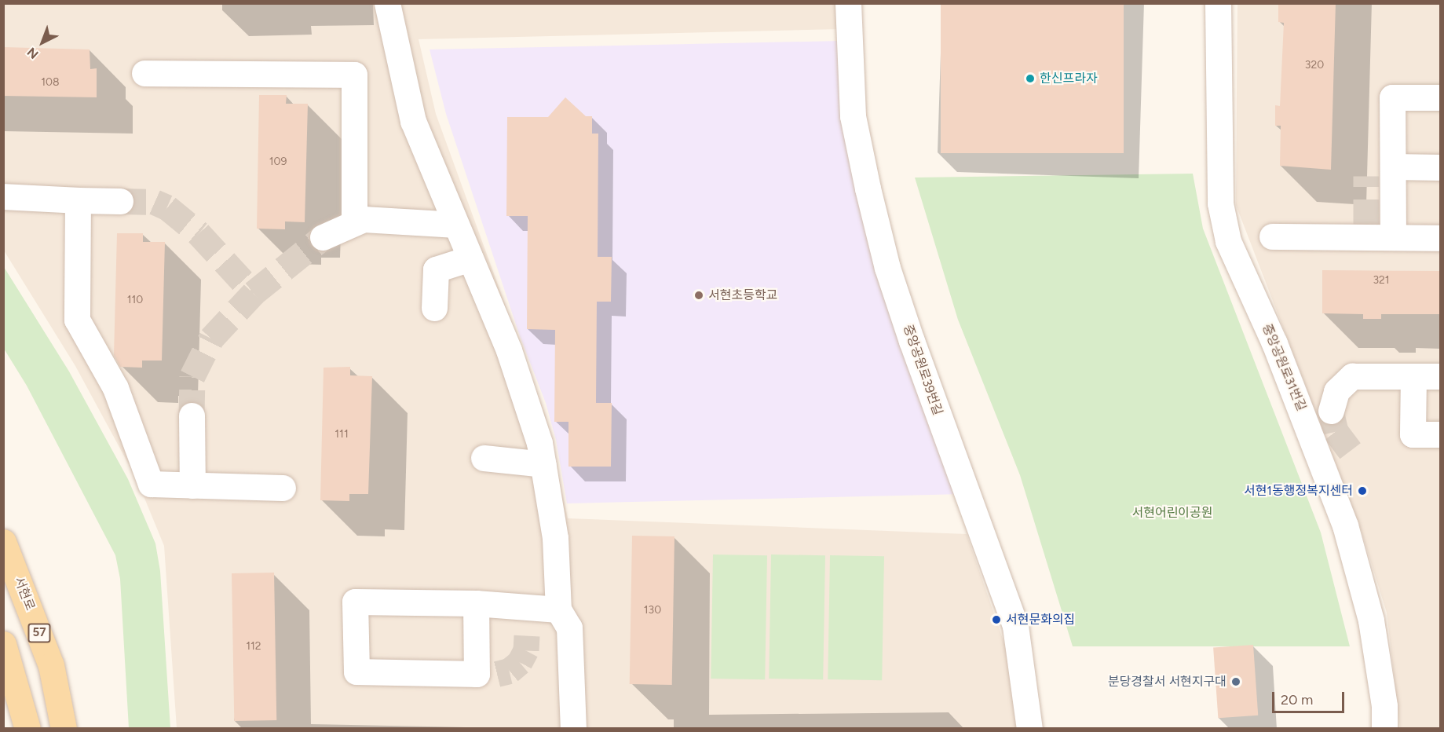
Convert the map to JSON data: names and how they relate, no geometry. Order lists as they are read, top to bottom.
{
  "streets": {
    "main road": ["서현로", "57"],
    "street": ["중앙공원로31번길", "중앙공원로39번길"]
  },
  "parks": ["서현어린이공원"],
  "places": [
    "한신프라자",
    "서현초등학교",
    "서현1동행정복지센터",
    "서현문화의집",
    "분당경찰서 서현지구대"
  ],
  "house_numbers": [
    "320",
    "108",
    "109",
    "321",
    "110",
    "111",
    "130",
    "112"
  ],
  "scale_bar": "20 m",
  "north": "bottom left"
}
